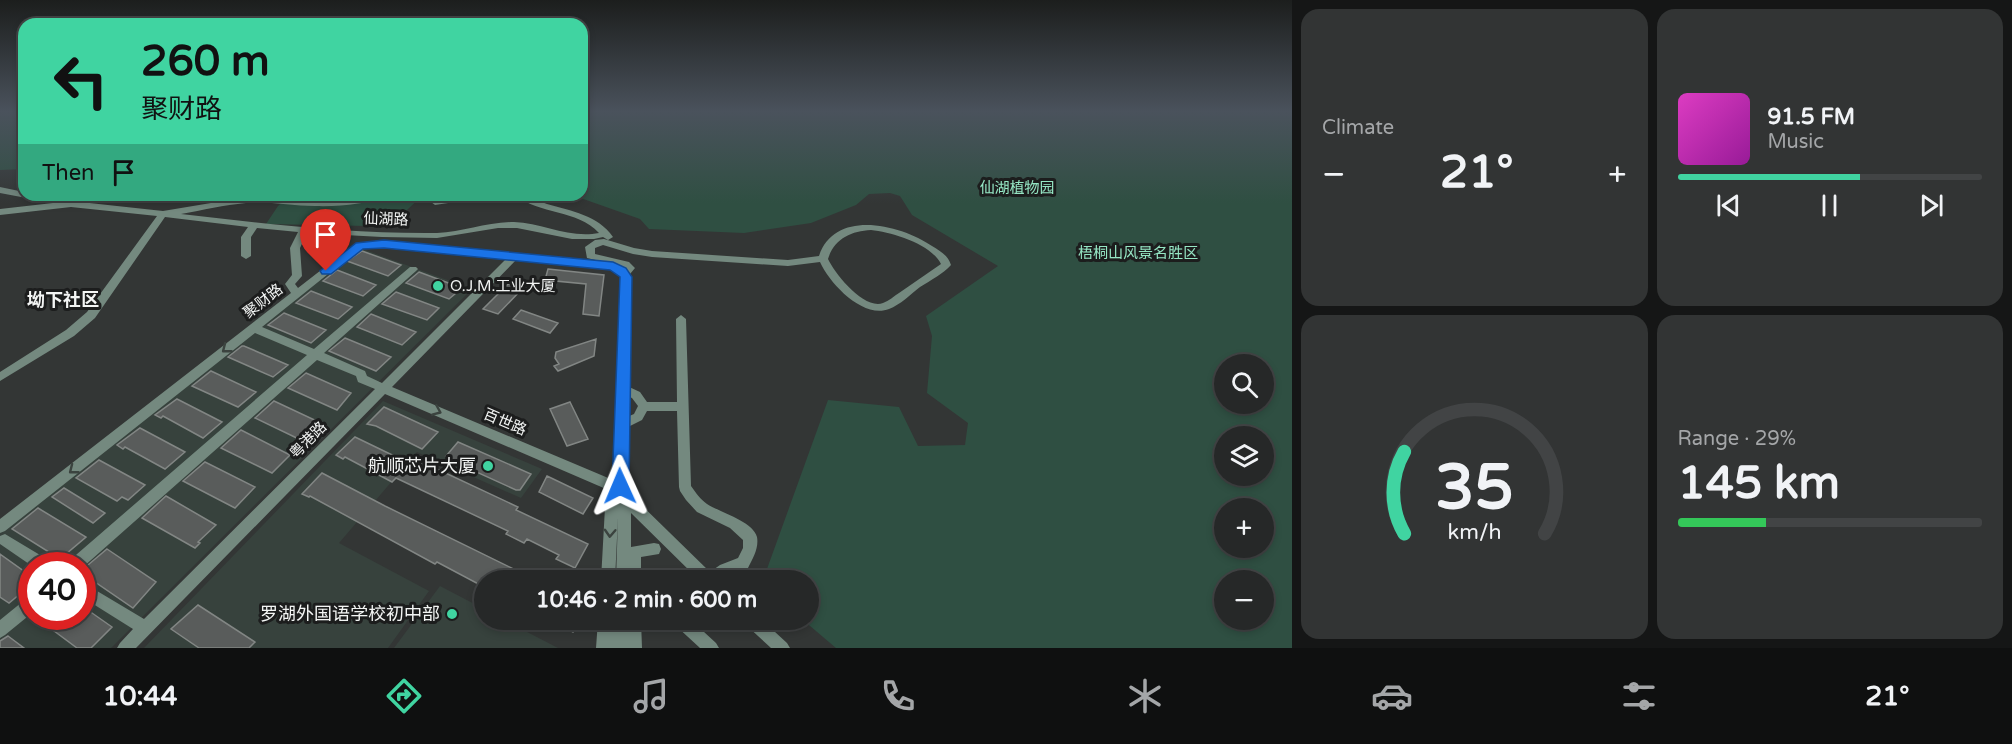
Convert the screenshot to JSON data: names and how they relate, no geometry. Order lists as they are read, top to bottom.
{
  "streets": {
    "street": [
      "仙湖路",
      "聚财路",
      "百世路",
      "粤港路"
    ]
  },
  "crossings": [
    ["聚财路", "百世路"],
    ["聚财路", "粤港路"],
    ["百世路", "粤港路"]
  ],
  "one_way": ["百世路"],
  "districts": ["坳下社区"],
  "parks": ["仙湖植物园", "梧桐山风景名胜区"],
  "places": ["O.J.M.工业大厦", "航顺芯片大厦", "罗湖外国语学校初中部"],
  "page": {
    "tile": [
      "Climate",
      ["Range · 29%", "145 km"]
    ],
    "turn": ["260 m", "聚财路"],
    "song": ["91.5 FM", "Music"],
    "then": "Then",
    "heat": ["−", "21°", "+"],
    "map_buttons": ["+", "−"],
    "limit": "40",
    "trip": "10:46 · 2 min · 600 m",
    "tabs": ["10:44", "21°"],
    "gauge": ["35", "km/h"]
  }
}
